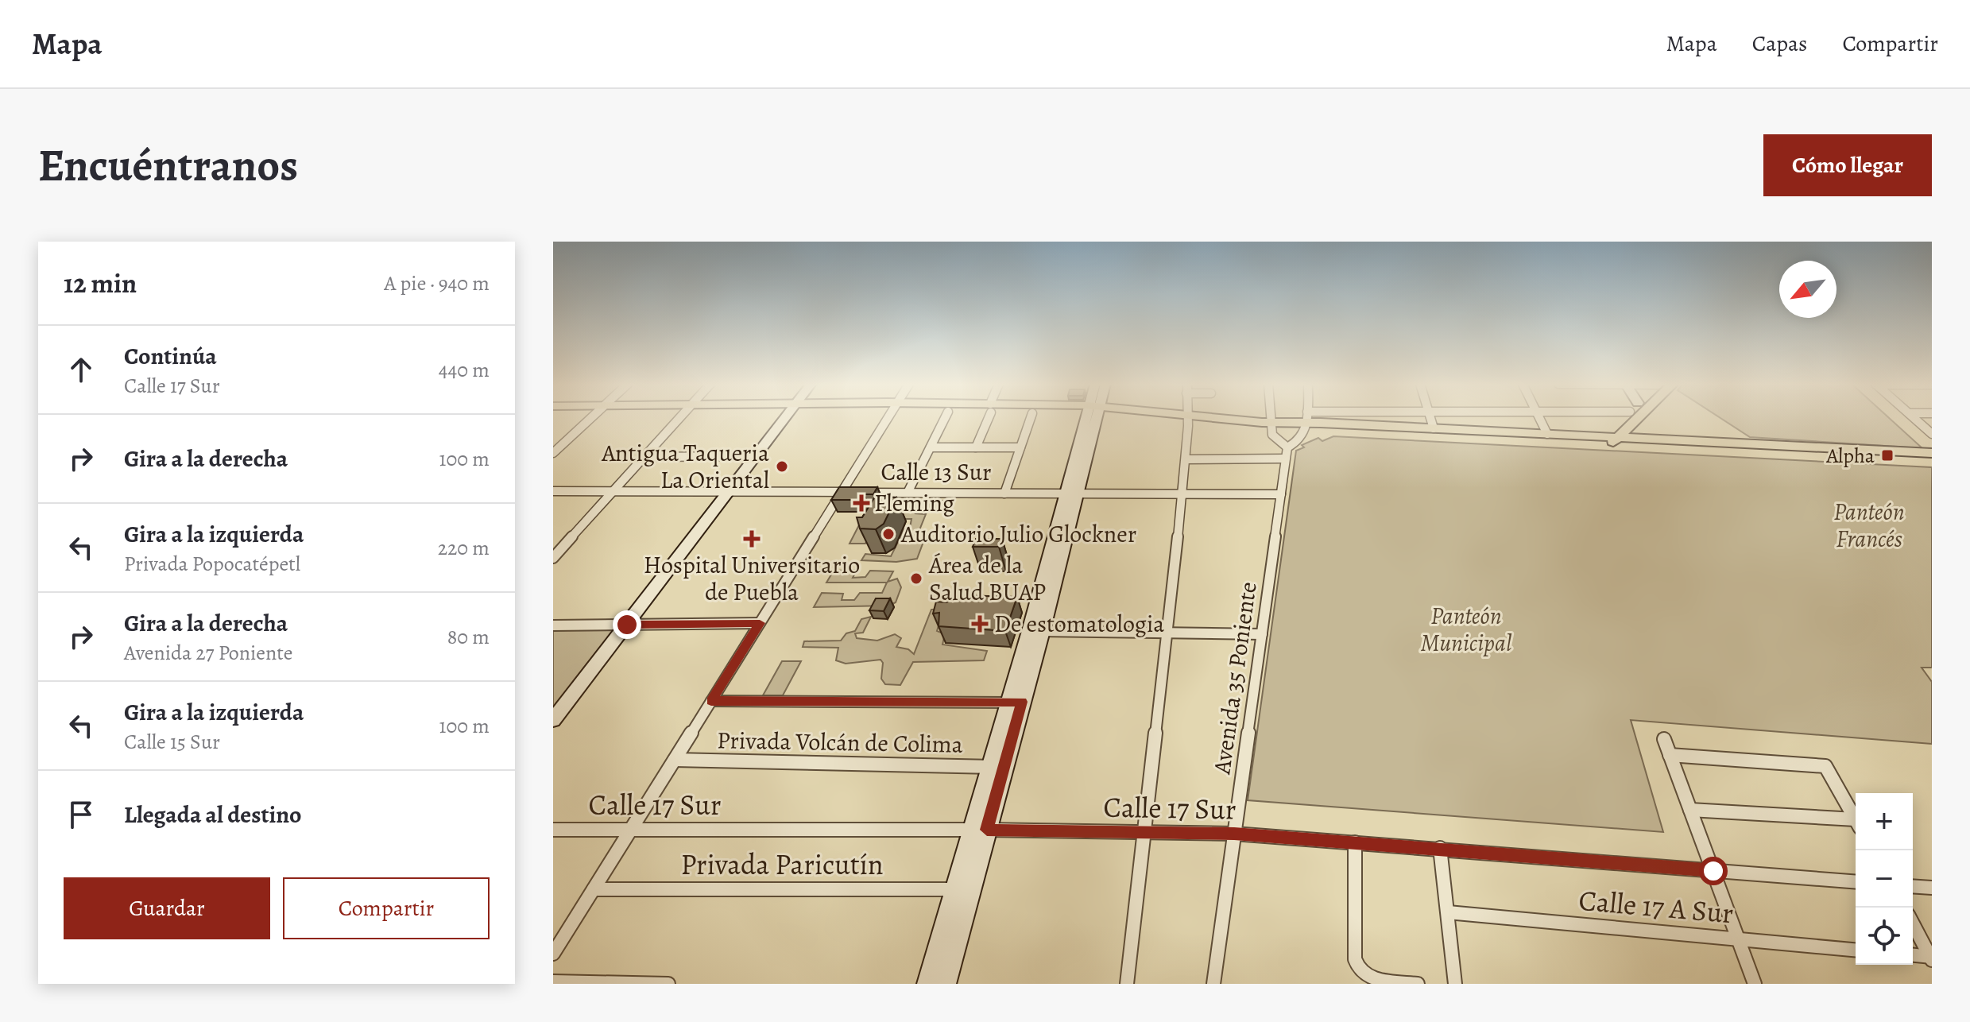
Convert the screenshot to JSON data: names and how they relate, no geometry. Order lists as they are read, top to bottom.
{
  "streets": {
    "street": [
      "Calle 13 Sur",
      "Avenida 35 Poniente",
      "Privada Volcán de Colima",
      "Calle 17 Sur",
      "Privada Paricutín",
      "Calle 17 A Sur"
    ]
  },
  "crossings": [
    ["Calle 13 Sur", "Avenida 35 Poniente"],
    ["Avenida 35 Poniente", "Calle 17 Sur"]
  ],
  "parks": ["Panteón Francés", "Panteón Municipal"],
  "places": {
    "transit": ["Alpha"],
    "other": ["Antigua Taqueria La Oriental", "Auditorio Julio Glockner", "Área de la Salud BUAP"],
    "health": ["Fleming", "Hospital Universitario de Puebla", "De estomatologia"]
  },
  "north": "bottom left",
  "page": {
    "header": "Mapa",
    "nav": ["Mapa", "Capas", "Compartir"],
    "buttons": [
      "Cómo llegar",
      ["Guardar", "Compartir"]
    ],
    "title": "Encuéntranos",
    "heading": ["12 min", "A pie · 940 m"],
    "list": [
      ["Continúa", "Calle 17 Sur", "440 m"],
      ["Gira a la derecha", "100 m"],
      ["Gira a la izquierda", "Privada Popocatépetl", "220 m"],
      ["Gira a la derecha", "Avenida 27 Poniente", "80 m"],
      ["Gira a la izquierda", "Calle 15 Sur", "100 m"],
      "Llegada al destino"
    ],
    "map_buttons": ["+", "−"]
  }
}
